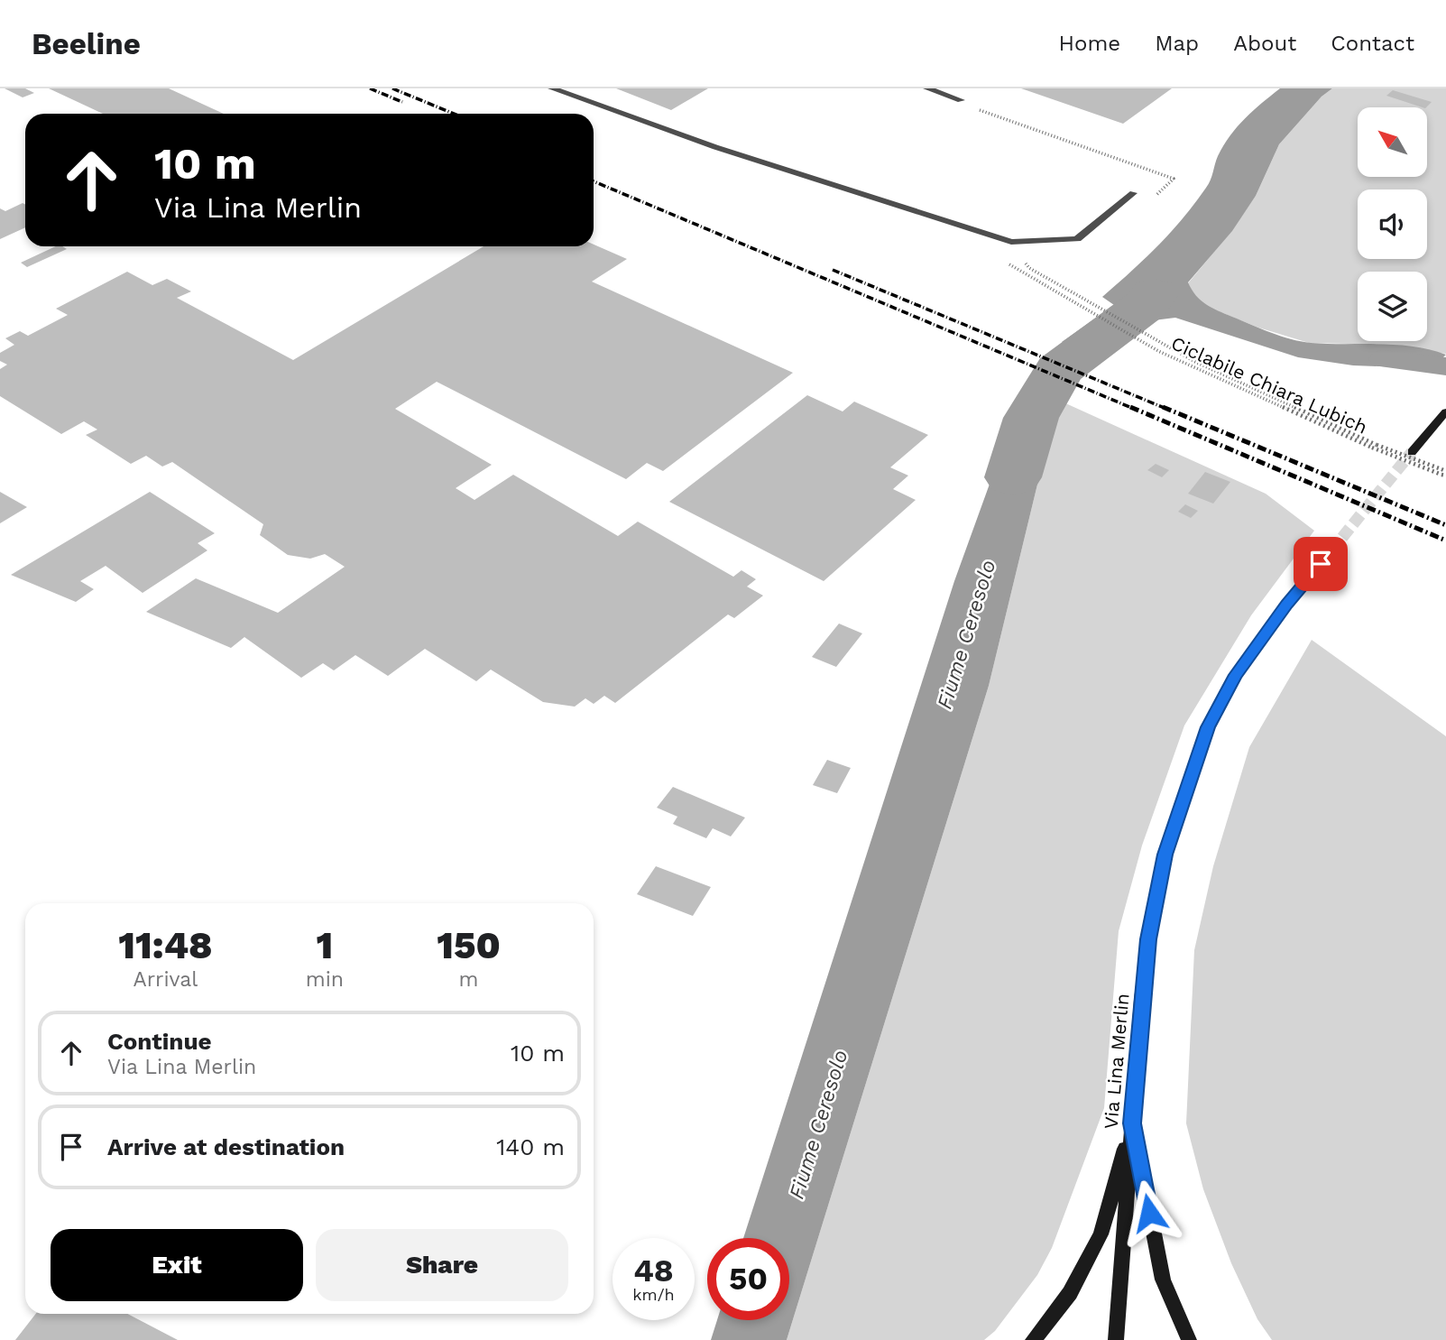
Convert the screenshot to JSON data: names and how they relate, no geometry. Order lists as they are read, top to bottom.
{
  "streets": {
    "main road": ["Via Lina Merlin"],
    "path": ["Ciclabile Chiara Lubich"]
  },
  "water": ["Fiume Ceresolo"],
  "north": "top left",
  "page": {
    "header": "Beeline",
    "nav": [
      "Home",
      "Map",
      "About",
      "Contact"
    ],
    "turn": ["10 m", "Via Lina Merlin"],
    "eta": [
      "11:48",
      "Arrival",
      "1",
      "min",
      "150",
      "m"
    ],
    "list": [
      {
        "name": "Continue",
        "note": "Via Lina Merlin",
        "value": "10 m"
      },
      {
        "name": "Arrive at destination",
        "value": "140 m"
      }
    ],
    "buttons": ["Exit", "Share"],
    "speed": "48 km/h",
    "limit": "50"
  }
}
